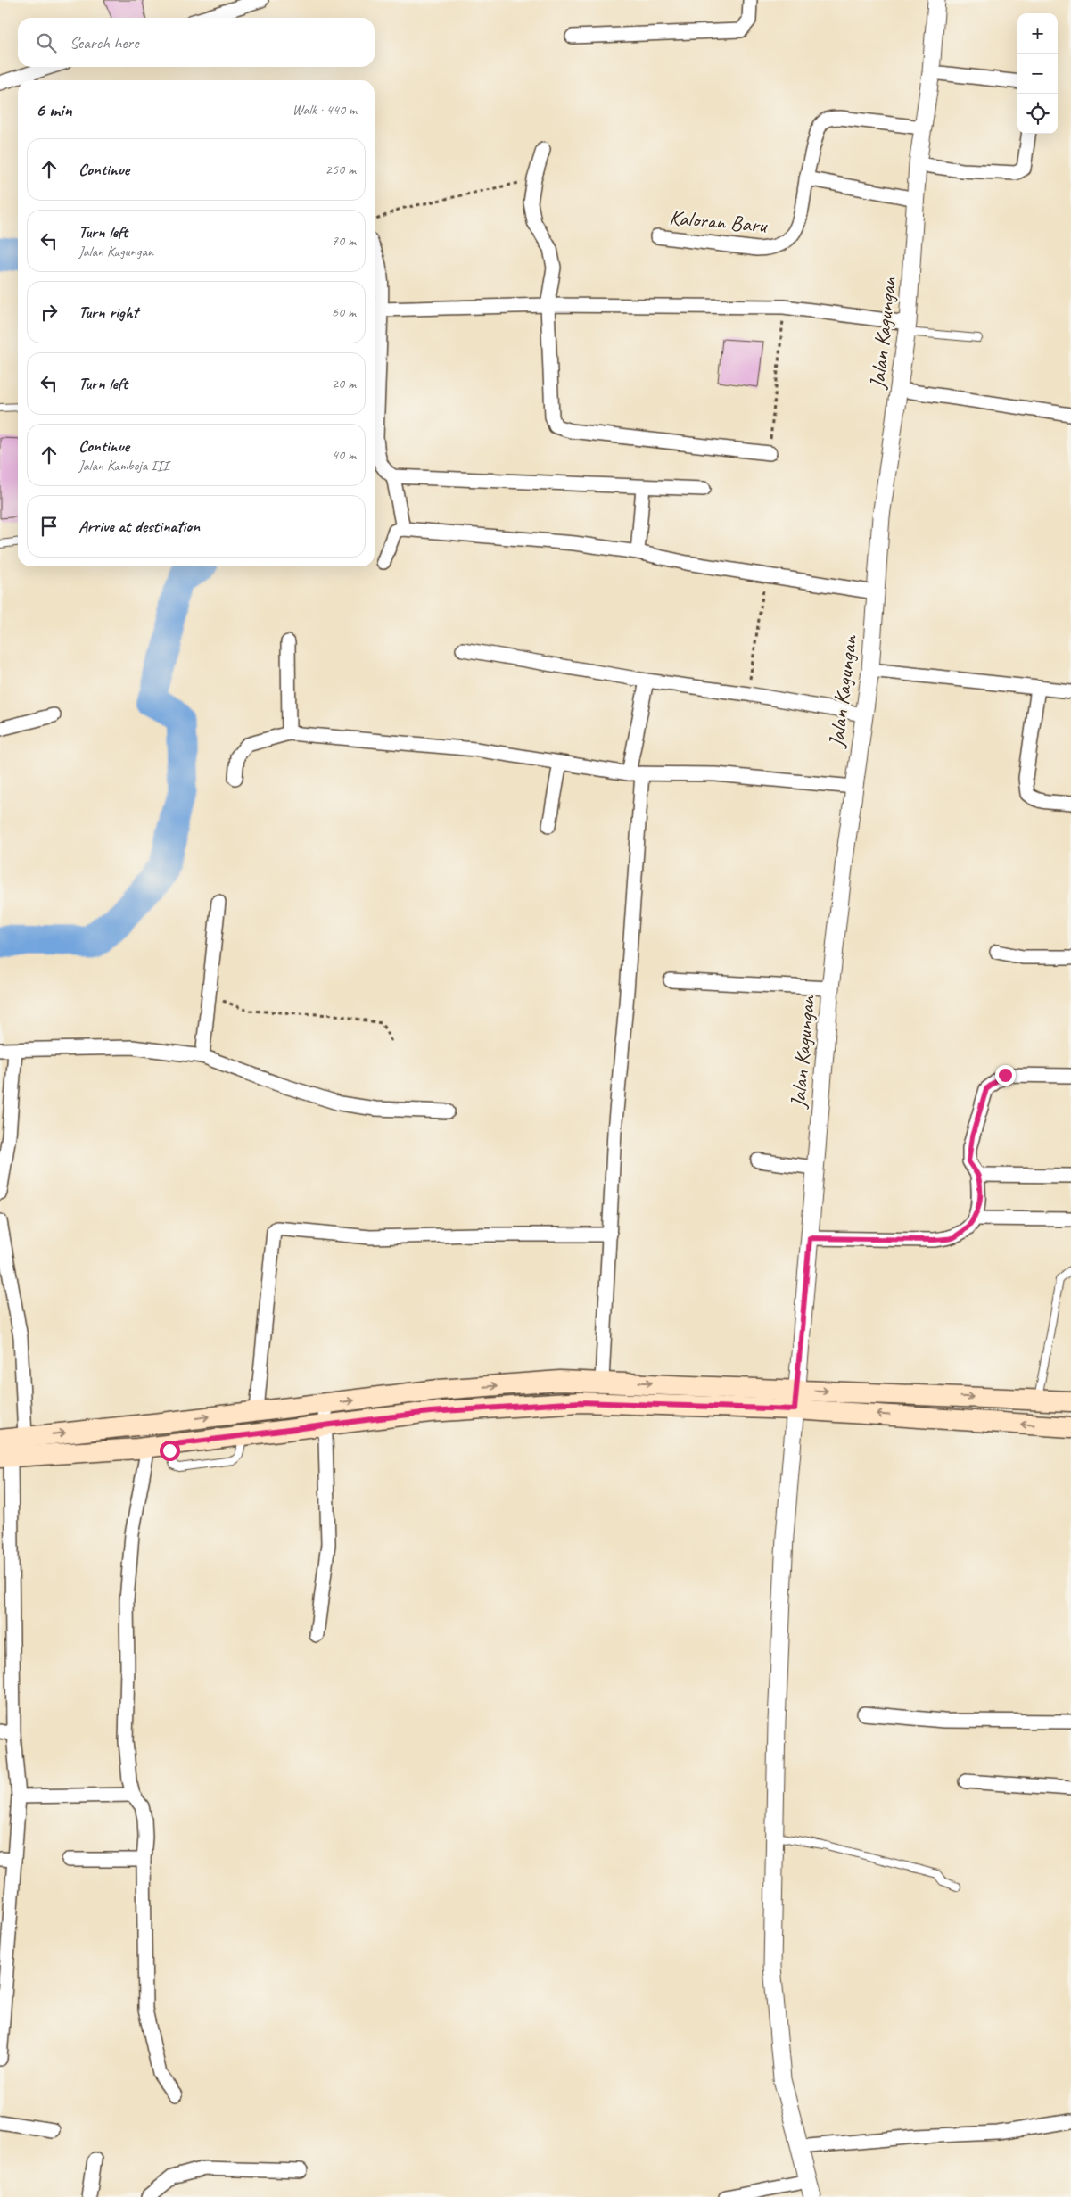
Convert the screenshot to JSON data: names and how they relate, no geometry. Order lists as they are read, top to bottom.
{
  "streets": {
    "street": ["Kaloran Baru", "Jalan Kagungan"]
  },
  "crossings": [
    ["Kaloran Baru", "Jalan Kagungan"]
  ],
  "page": {
    "map_buttons": ["+", "−"],
    "search": "Search here",
    "heading": ["6 min", "Walk · 440 m"],
    "list": [
      ["Continue", "250 m"],
      ["Turn left", "Jalan Kagungan", "70 m"],
      ["Turn right", "60 m"],
      ["Turn left", "20 m"],
      ["Continue", "Jalan Kamboja III", "40 m"],
      "Arrive at destination"
    ]
  }
}
